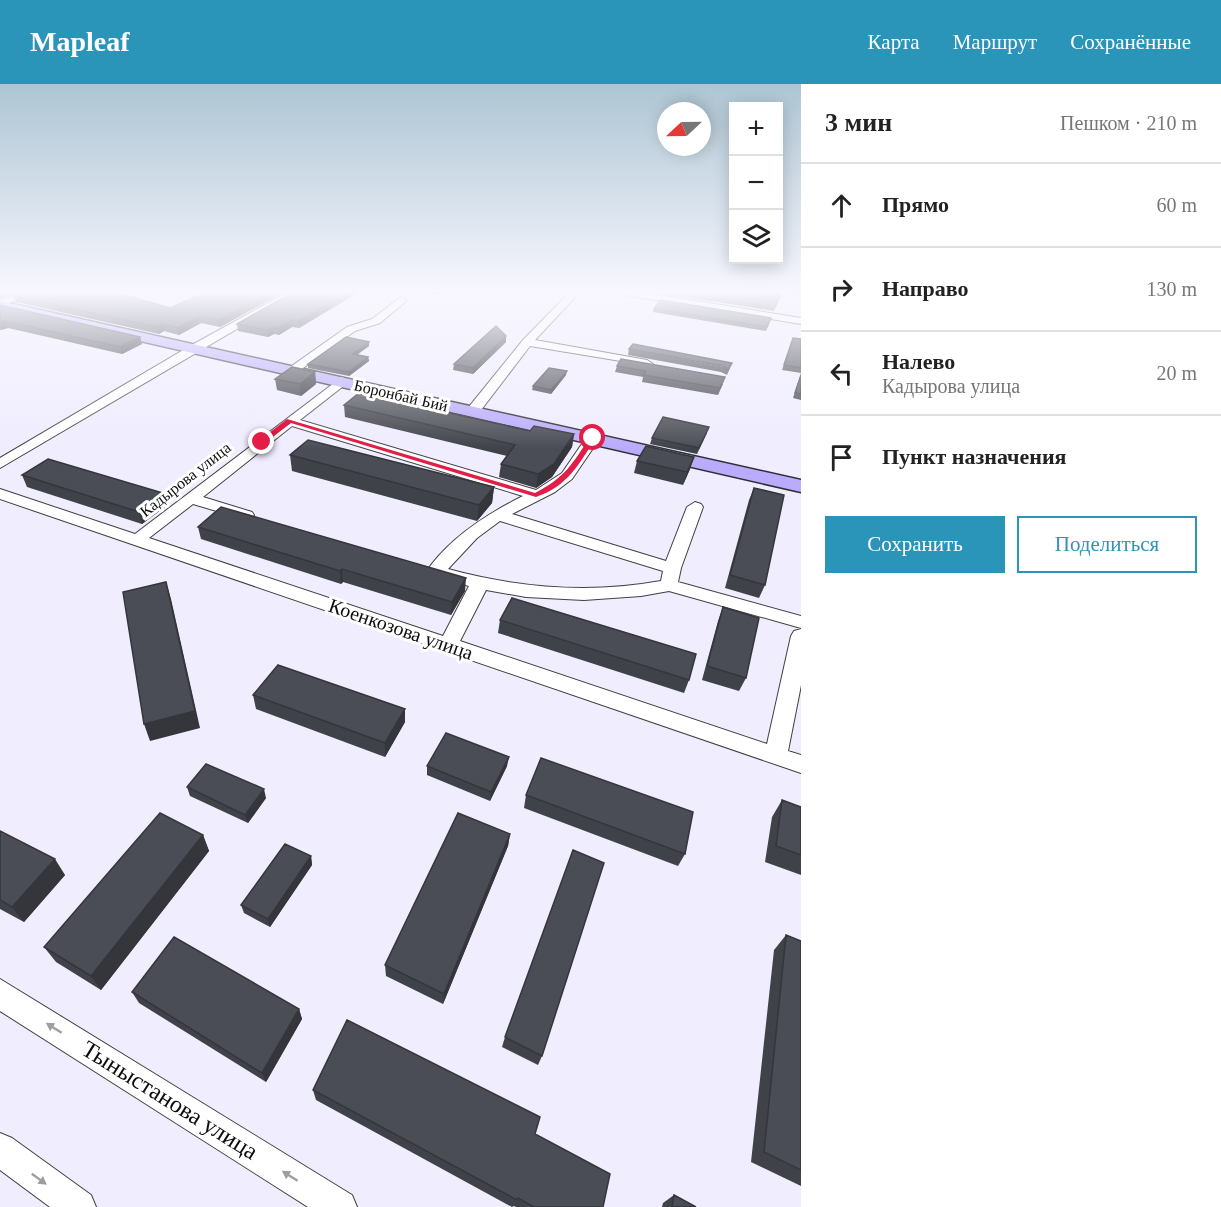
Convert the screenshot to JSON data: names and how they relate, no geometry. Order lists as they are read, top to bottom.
{
  "streets": {
    "street": [
      "Боронбай Бий",
      "Кадырова улица",
      "Коенкозова улица",
      "Тыныстанова улица"
    ]
  },
  "crossings": [
    ["Боронбай Бий", "Кадырова улица"],
    ["Кадырова улица", "Коенкозова улица"]
  ],
  "one_way": ["Тыныстанова улица"],
  "north": "left",
  "page": {
    "header": "Mapleaf",
    "nav": ["Карта", "Маршрут", "Сохранённые"],
    "heading": ["3 мин", "Пешком · 210 m"],
    "map_buttons": ["+", "−"],
    "list": [
      ["Прямо", "60 m"],
      ["Направо", "130 m"],
      ["Налево", "Кадырова улица", "20 m"],
      "Пункт назначения"
    ],
    "buttons": ["Сохранить", "Поделиться"]
  }
}
